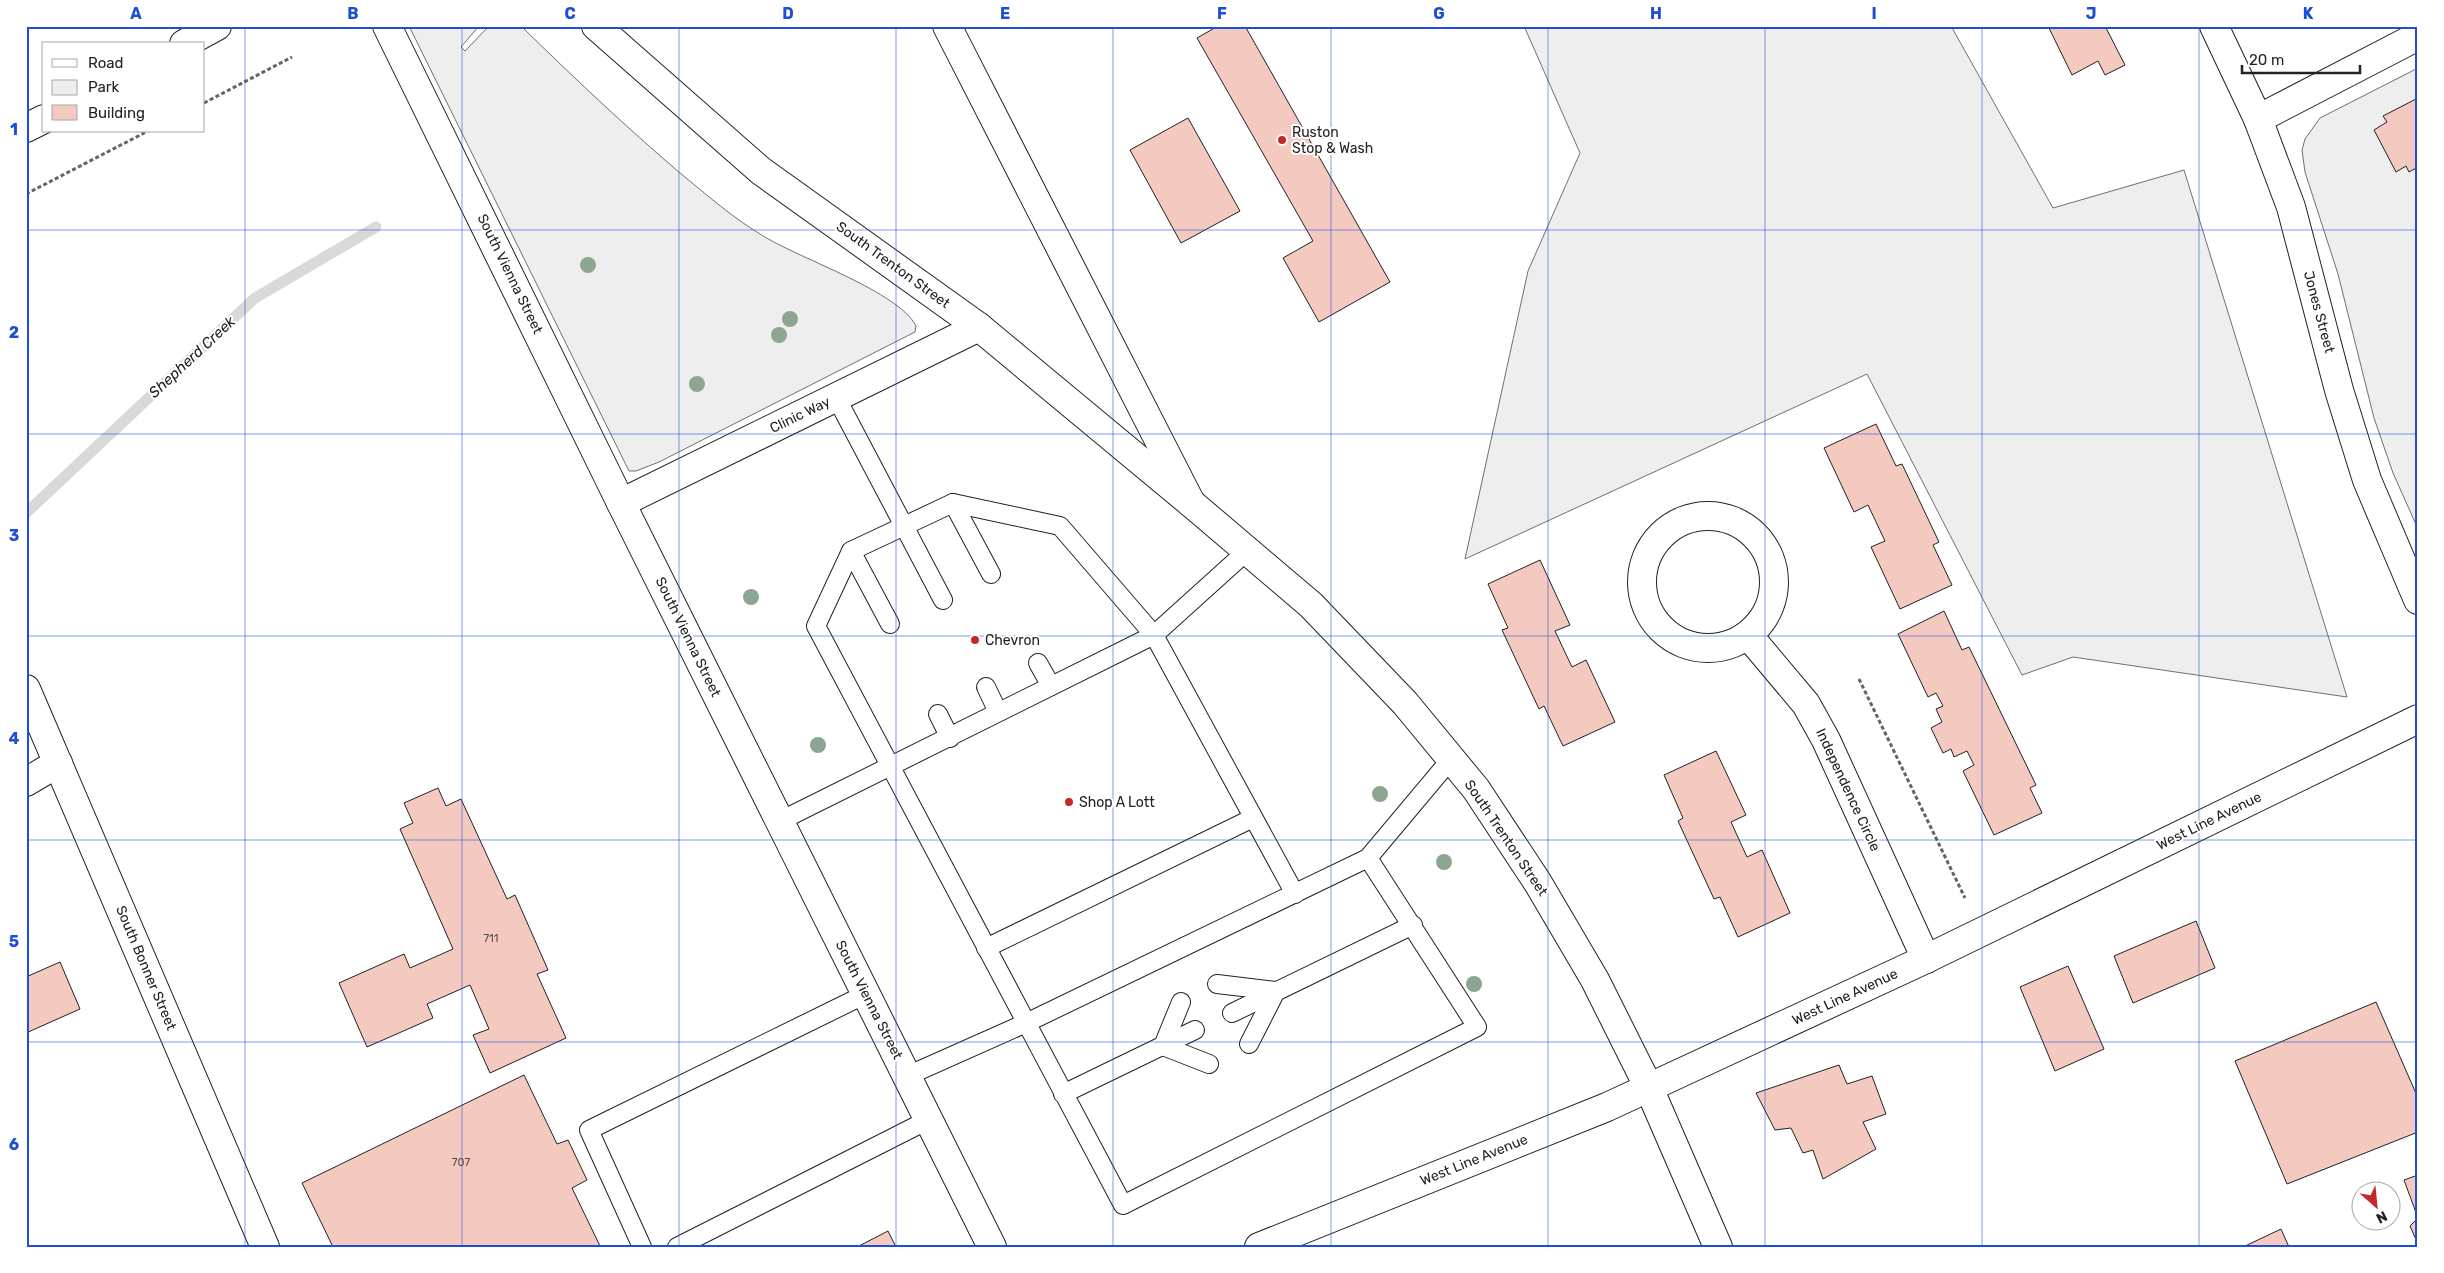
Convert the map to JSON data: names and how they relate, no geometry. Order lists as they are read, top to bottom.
{
  "streets": {
    "main road": [
      "South Trenton Street",
      "South Vienna Street",
      "Jones Street",
      "Clinic Way",
      "Independence Circle",
      "West Line Avenue",
      "South Bonner Street"
    ]
  },
  "crossings": [
    ["South Trenton Street", "Clinic Way"],
    ["South Trenton Street", "West Line Avenue"],
    ["South Vienna Street", "Clinic Way"],
    ["Independence Circle", "West Line Avenue"]
  ],
  "water": ["Shepherd Creek"],
  "places": ["Ruston Stop & Wash", "Chevron", "Shop A Lott"],
  "house_numbers": ["711", "707"],
  "legend": ["Road", "Park", "Building"],
  "scale_bar": "20 m",
  "north": "bottom right",
  "grid": {
    "columns": [
      "A",
      "B",
      "C",
      "D",
      "E",
      "F",
      "G",
      "H",
      "I",
      "J",
      "K"
    ],
    "rows": [
      "1",
      "2",
      "3",
      "4",
      "5",
      "6"
    ]
  }
}
